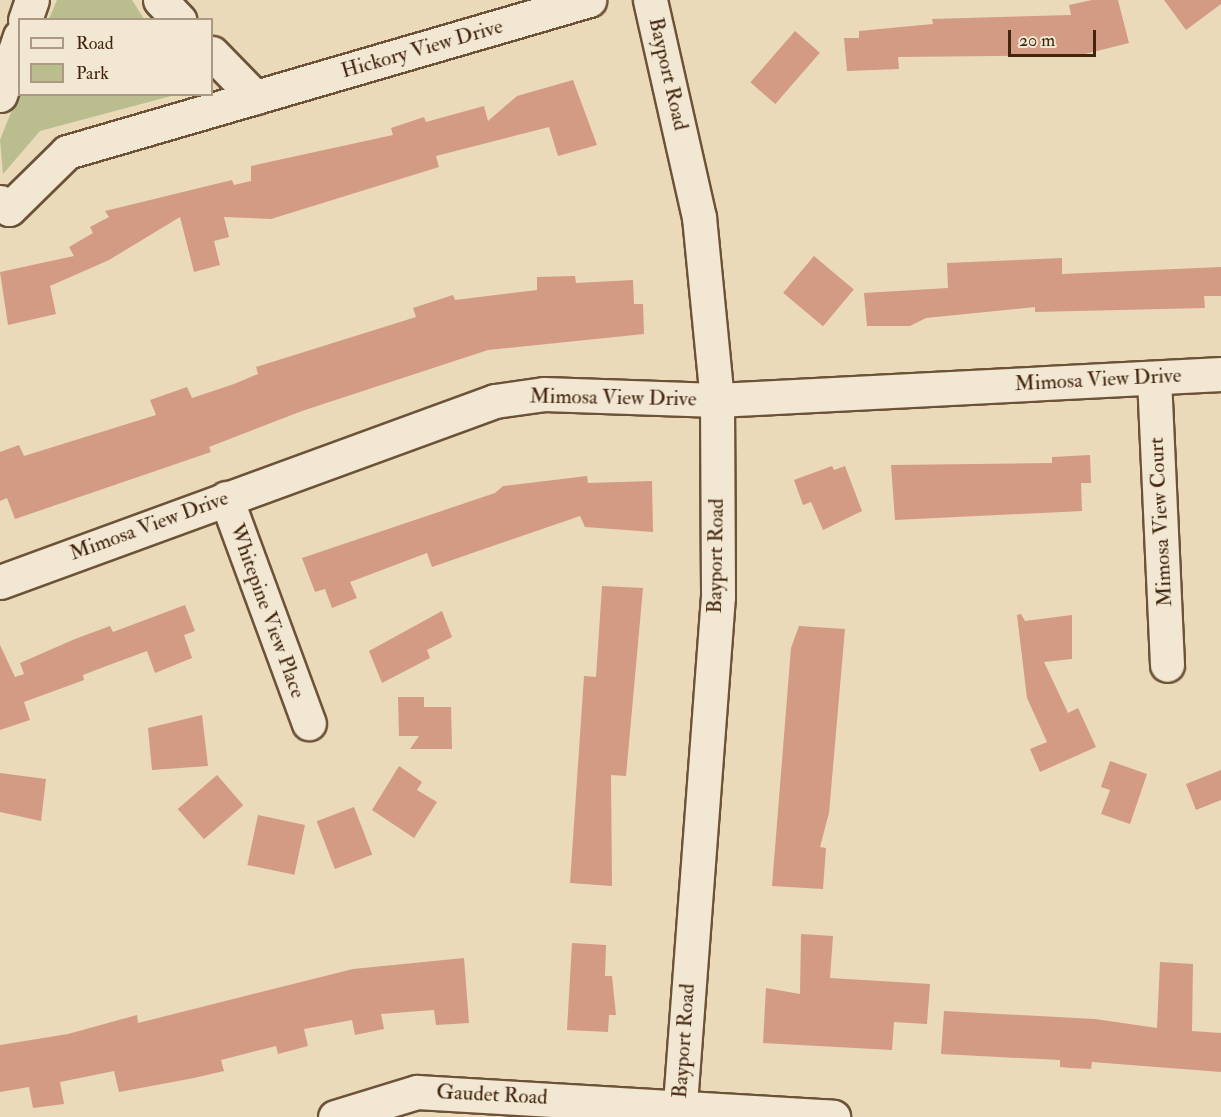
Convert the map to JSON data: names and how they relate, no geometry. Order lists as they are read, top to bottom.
{
  "streets": {
    "street": [
      "Hickory View Drive",
      "Bayport Road",
      "Mimosa View Drive",
      "Mimosa View Court",
      "Whitepine View Place",
      "Gaudet Road"
    ]
  },
  "crossings": [
    ["Bayport Road", "Mimosa View Drive"],
    ["Bayport Road", "Gaudet Road"],
    ["Mimosa View Drive", "Mimosa View Court"],
    ["Mimosa View Drive", "Whitepine View Place"]
  ],
  "legend": ["Road", "Park"],
  "scale_bar": "20 m"
}
